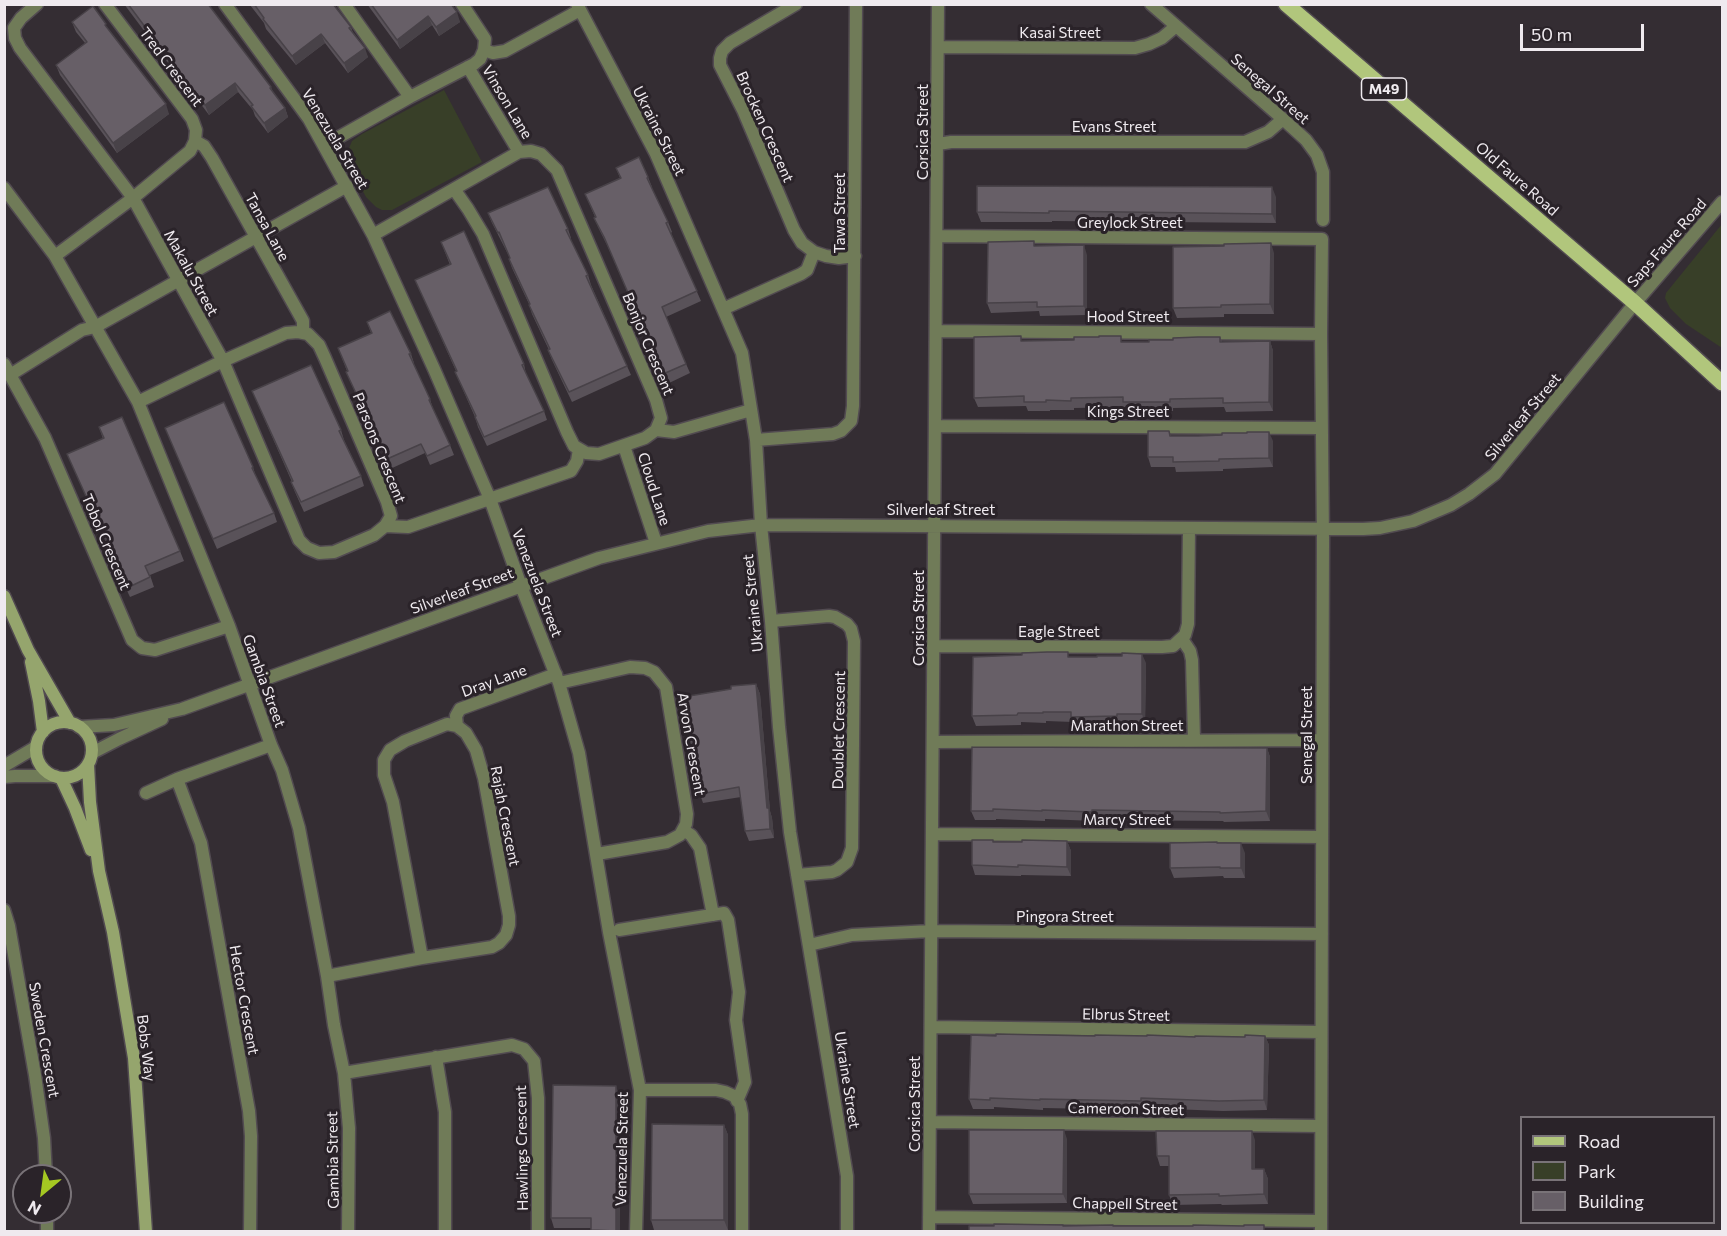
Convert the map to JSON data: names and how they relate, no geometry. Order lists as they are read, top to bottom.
{
  "streets": {
    "main road": ["M49", "Old Faure Road"],
    "street": [
      "Kasai Street",
      "Tred Crescent",
      "Senegal Street",
      "Vinson Lane",
      "Brocken Crescent",
      "Evans Street",
      "Ukraine Street",
      "Corsica Street",
      "Venezuela Street",
      "Tawa Street",
      "Greylock Street",
      "Tansa Lane",
      "Saps Faure Road",
      "Makalu Street",
      "Hood Street",
      "Bonjor Crescent",
      "Kings Street",
      "Silverleaf Street",
      "Parsons Crescent",
      "Cloud Lane",
      "Tobol Crescent",
      "Eagle Street",
      "Gambia Street",
      "Dray Lane",
      "Marathon Street",
      "Doublet Crescent",
      "Arvon Crescent",
      "Rajah Crescent",
      "Marcy Street",
      "Pingora Street",
      "Hector Crescent",
      "Elbrus Street",
      "Sweden Crescent",
      "Bobs Way",
      "Cameroon Street",
      "Hawlings Crescent",
      "Chappell Street"
    ]
  },
  "crossings": [
    ["Kasai Street", "Senegal Street"],
    ["Kasai Street", "Corsica Street"],
    ["Tred Crescent", "Tansa Lane"],
    ["Senegal Street", "Evans Street"],
    ["Senegal Street", "Greylock Street"],
    ["Senegal Street", "Hood Street"],
    ["Senegal Street", "Kings Street"],
    ["Senegal Street", "Silverleaf Street"],
    ["Senegal Street", "Marathon Street"],
    ["Senegal Street", "Marcy Street"],
    ["Senegal Street", "Pingora Street"],
    ["Senegal Street", "Elbrus Street"],
    ["Senegal Street", "Cameroon Street"],
    ["Senegal Street", "Chappell Street"],
    ["Vinson Lane", "Bonjor Crescent"],
    ["Evans Street", "Corsica Street"],
    ["Ukraine Street", "Tawa Street"],
    ["Ukraine Street", "Silverleaf Street"],
    ["Ukraine Street", "Doublet Crescent"],
    ["Ukraine Street", "Pingora Street"],
    ["Corsica Street", "Greylock Street"],
    ["Corsica Street", "Hood Street"],
    ["Corsica Street", "Kings Street"],
    ["Corsica Street", "Silverleaf Street"],
    ["Corsica Street", "Eagle Street"],
    ["Corsica Street", "Marathon Street"],
    ["Corsica Street", "Marcy Street"],
    ["Corsica Street", "Pingora Street"],
    ["Corsica Street", "Elbrus Street"],
    ["Corsica Street", "Cameroon Street"],
    ["Corsica Street", "Chappell Street"],
    ["Venezuela Street", "Silverleaf Street"],
    ["Venezuela Street", "Dray Lane"],
    ["Venezuela Street", "Arvon Crescent"],
    ["Old Faure Road", "Saps Faure Road"],
    ["Old Faure Road", "Silverleaf Street"],
    ["Tansa Lane", "Parsons Crescent"],
    ["Saps Faure Road", "Silverleaf Street"],
    ["Makalu Street", "Parsons Crescent"],
    ["Silverleaf Street", "Cloud Lane"],
    ["Silverleaf Street", "Gambia Street"],
    ["Silverleaf Street", "Bobs Way"],
    ["Tobol Crescent", "Gambia Street"],
    ["Gambia Street", "Rajah Crescent"],
    ["Gambia Street", "Hawlings Crescent"],
    ["Dray Lane", "Arvon Crescent"],
    ["Dray Lane", "Rajah Crescent"]
  ],
  "legend": ["Road", "Park", "Building"],
  "scale_bar": "50 m",
  "north": "bottom left"
}
